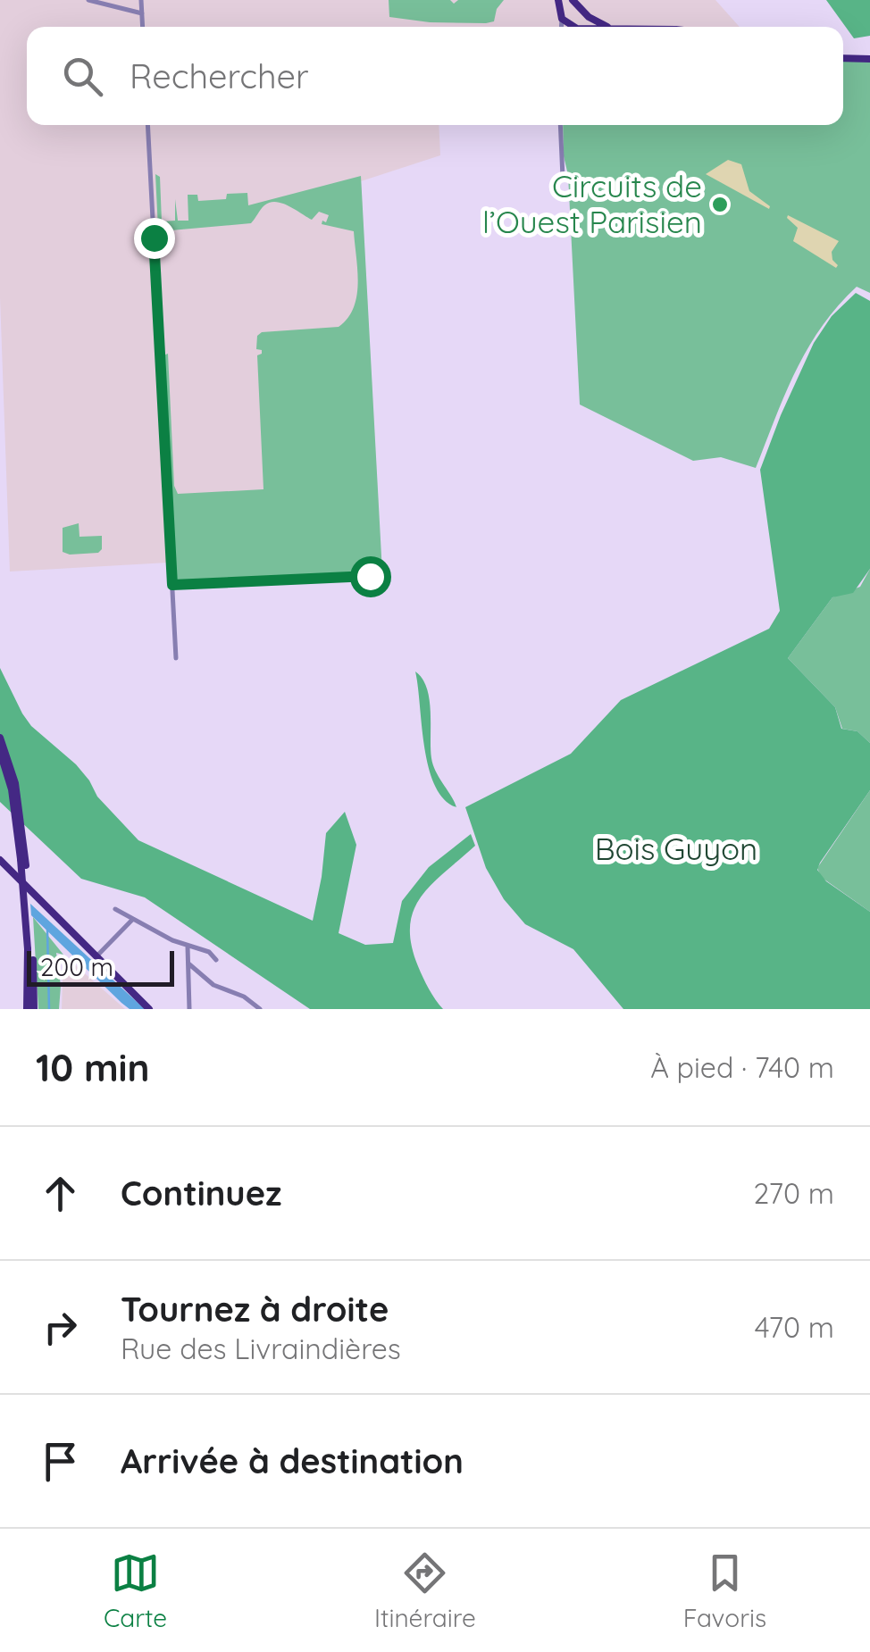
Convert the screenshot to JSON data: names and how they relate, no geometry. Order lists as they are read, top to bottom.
{
  "parks": ["Bois Guyon"],
  "places": ["Circuits de l’Ouest Parisien"],
  "scale_bar": "200 m",
  "page": {
    "search": "Rechercher",
    "scale": "200 m",
    "heading": ["10 min", "À pied · 740 m"],
    "list": [
      ["Continuez", "270 m"],
      ["Tournez à droite", "Rue des Livraindières", "470 m"],
      "Arrivée à destination"
    ],
    "nav": ["Carte", "Itinéraire", "Favoris"]
  }
}
